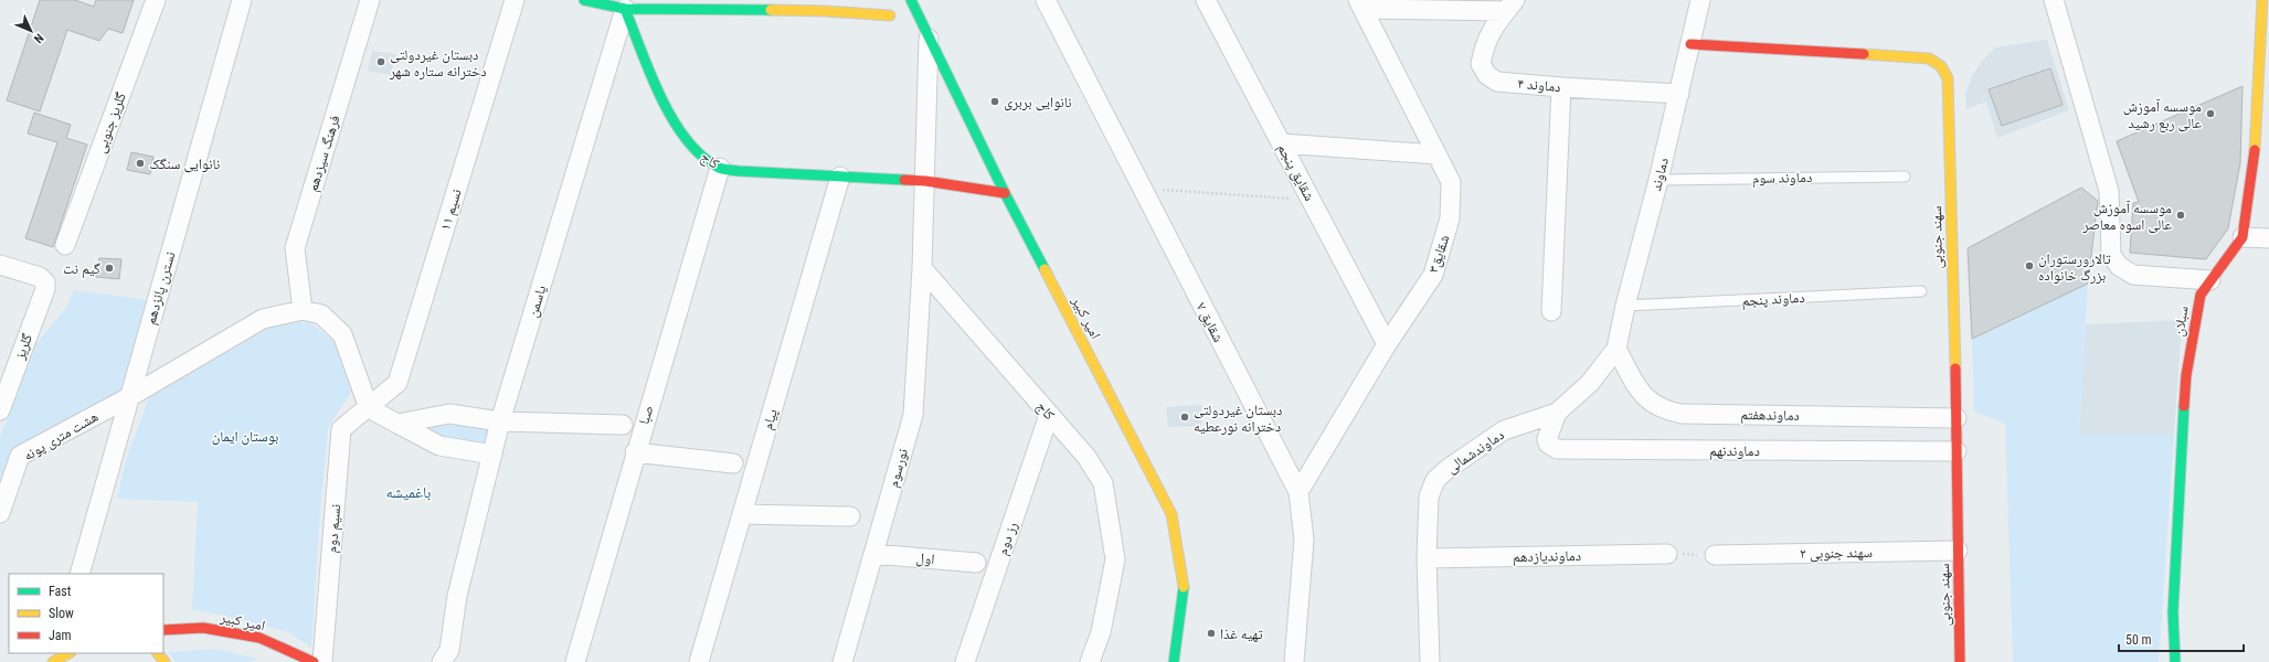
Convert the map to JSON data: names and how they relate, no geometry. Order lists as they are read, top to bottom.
{
  "streets": {
    "street": [
      "دماوند ۴",
      "گلریز جنوبی",
      "فرهنگ سیزدهم",
      "کاج",
      "شقایق پنجم",
      "دماوند",
      "نسیم ۱۱",
      "سهند جنوبی",
      "شقایق۳",
      "نسترن پانزدهم",
      "یاسمن",
      "امیر کبیر",
      "سبلان",
      "شقایق ۷",
      "گلریز",
      "صبا",
      "دماوندهفتم",
      "پیام",
      "هشت متری پونه",
      "دماوندنهم",
      "دماوندشمالی",
      "نورسوم",
      "نسیم دوم",
      "رز دوم",
      "سهند جنوبی ۲",
      "دماوندیازدهم",
      "اول"
    ],
    "lane": ["دماوند سوم", "دماوند پنجم"]
  },
  "crossings": [
    ["دماوند ۴", "دماوند"],
    ["فرهنگ سیزدهم", "هشت متری پونه"],
    ["کاج", "یاسمن"],
    ["کاج", "امیر کبیر"],
    ["کاج", "صبا"],
    ["کاج", "پیام"],
    ["کاج", "نورسوم"],
    ["کاج", "رز دوم"],
    ["شقایق پنجم", "شقایق۳"],
    ["دماوند", "دماوند سوم"],
    ["دماوند", "سهند جنوبی"],
    ["دماوند", "دماوند پنجم"],
    ["دماوند", "دماوندهفتم"],
    ["دماوند", "دماوندشمالی"],
    ["نسیم ۱۱", "نسیم دوم"],
    ["سهند جنوبی", "دماوندهفتم"],
    ["سهند جنوبی", "دماوندنهم"],
    ["سهند جنوبی", "سهند جنوبی ۲"],
    ["شقایق۳", "شقایق ۷"],
    ["نسترن پانزدهم", "هشت متری پونه"],
    ["دماوندهفتم", "دماوندشمالی"],
    ["دماوندنهم", "دماوندشمالی"],
    ["دماوندشمالی", "دماوندیازدهم"],
    ["نورسوم", "اول"]
  ],
  "districts": ["باغمیشه"],
  "parks": ["بوستان ایمان"],
  "places": [
    "دبستان غیردولتی دخترانه ستاره شهر",
    "نانوایی بربری",
    "موسسه آموزش عالی ربع رشید",
    "نانوایی سنگک",
    "موسسه آموزش عالی اسوه معاصر",
    "تالارورستوران بزرگ خانواده",
    "گیم نت",
    "دبستان غیردولتی دخترانه نورعطیه",
    "تهیه غذا"
  ],
  "legend": ["Fast", "Slow", "Jam"],
  "scale_bar": "50 m",
  "north": "bottom right"
}
